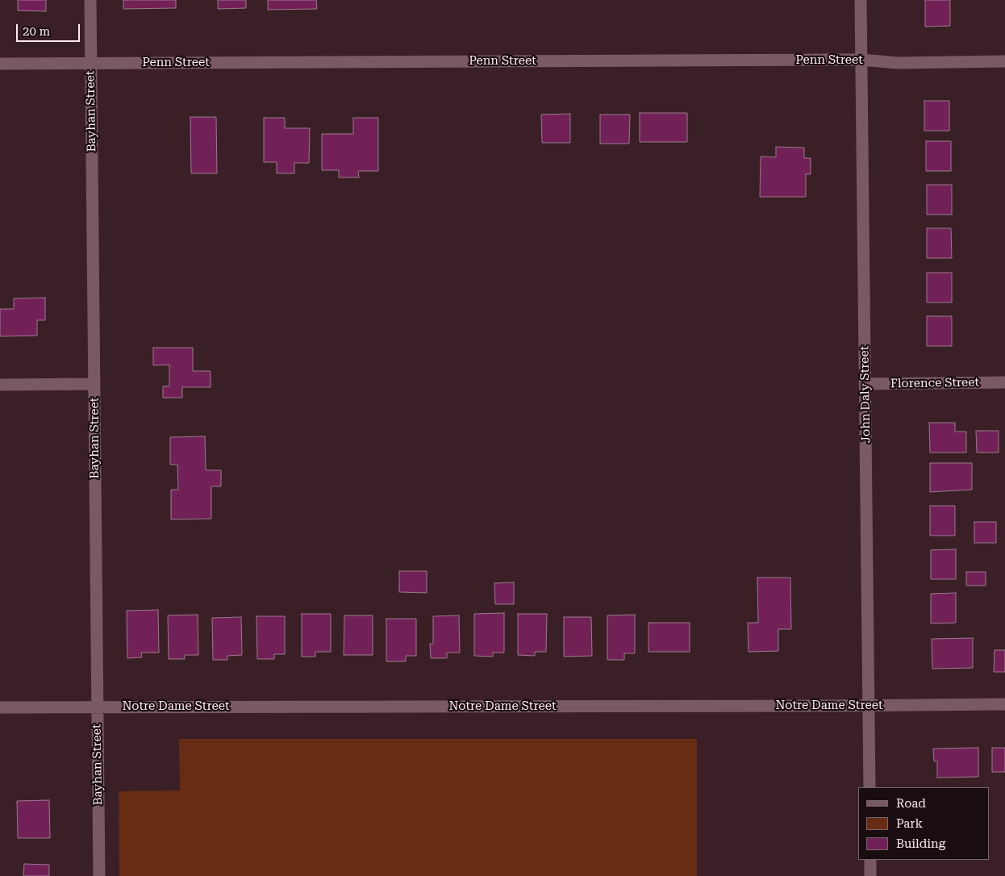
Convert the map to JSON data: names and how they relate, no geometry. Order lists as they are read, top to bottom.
{
  "streets": {
    "street": [
      "Penn Street",
      "Bayhan Street",
      "Florence Street",
      "John Daly Street",
      "Notre Dame Street"
    ]
  },
  "crossings": [
    ["Penn Street", "Bayhan Street"],
    ["Penn Street", "John Daly Street"],
    ["Bayhan Street", "Notre Dame Street"],
    ["Florence Street", "John Daly Street"],
    ["John Daly Street", "Notre Dame Street"]
  ],
  "legend": ["Road", "Park", "Building"],
  "scale_bar": "20 m"
}
